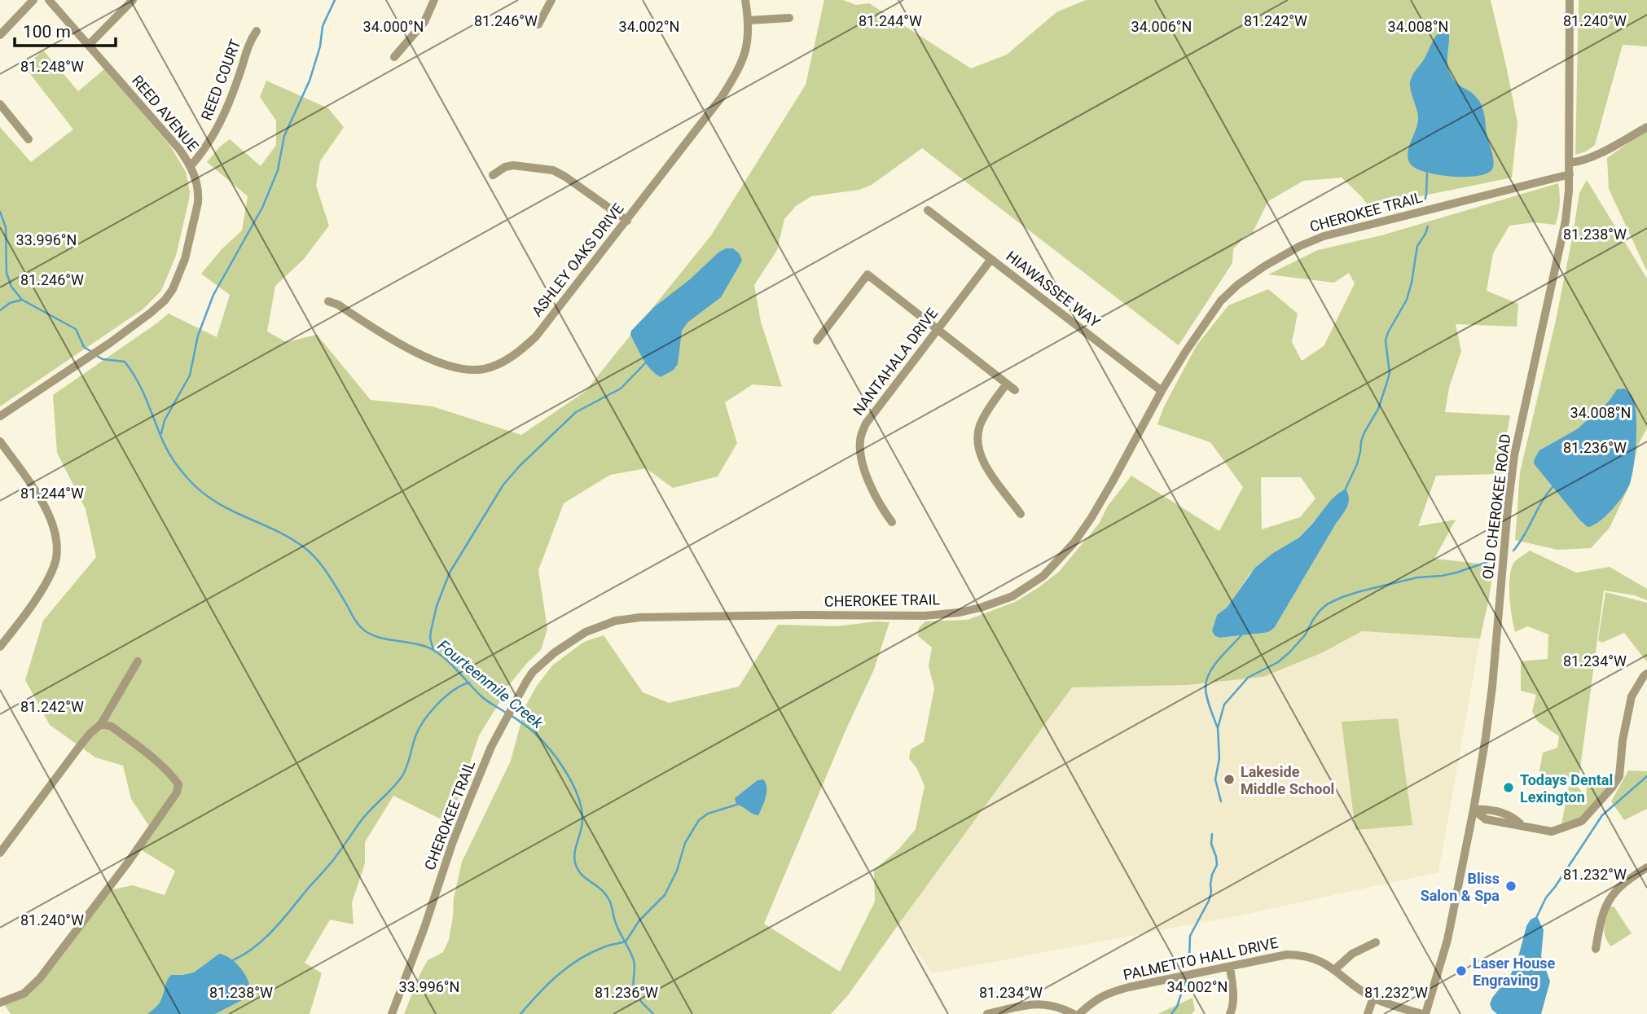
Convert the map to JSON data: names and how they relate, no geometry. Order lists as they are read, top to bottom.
{
  "streets": {
    "street": [
      "REED COURT",
      "REED AVENUE",
      "CHEROKEE TRAIL",
      "ASHLEY OAKS DRIVE",
      "HIAWASSEE WAY",
      "NANTAHALA DRIVE",
      "OLD CHEROKEE ROAD",
      "PALMETTO HALL DRIVE"
    ]
  },
  "crossings": [
    ["REED COURT", "REED AVENUE"],
    ["CHEROKEE TRAIL", "HIAWASSEE WAY"],
    ["CHEROKEE TRAIL", "OLD CHEROKEE ROAD"],
    ["HIAWASSEE WAY", "NANTAHALA DRIVE"],
    ["OLD CHEROKEE ROAD", "PALMETTO HALL DRIVE"]
  ],
  "water": ["Fourteenmile Creek"],
  "places": [
    "Lakeside Middle School",
    "Todays Dental Lexington",
    "Bliss Salon & Spa",
    "Laser House Engraving"
  ],
  "scale_bar": "100 m",
  "coordinates": [
    "81.244°W",
    "81.242°W",
    "81.246°W",
    "81.240°W",
    "34.000°N",
    "34.002°N",
    "34.006°N",
    "34.008°N",
    "81.248°W",
    "81.238°W",
    "33.996°N",
    "81.236°W",
    "81.234°W",
    "81.232°W"
  ]
}
